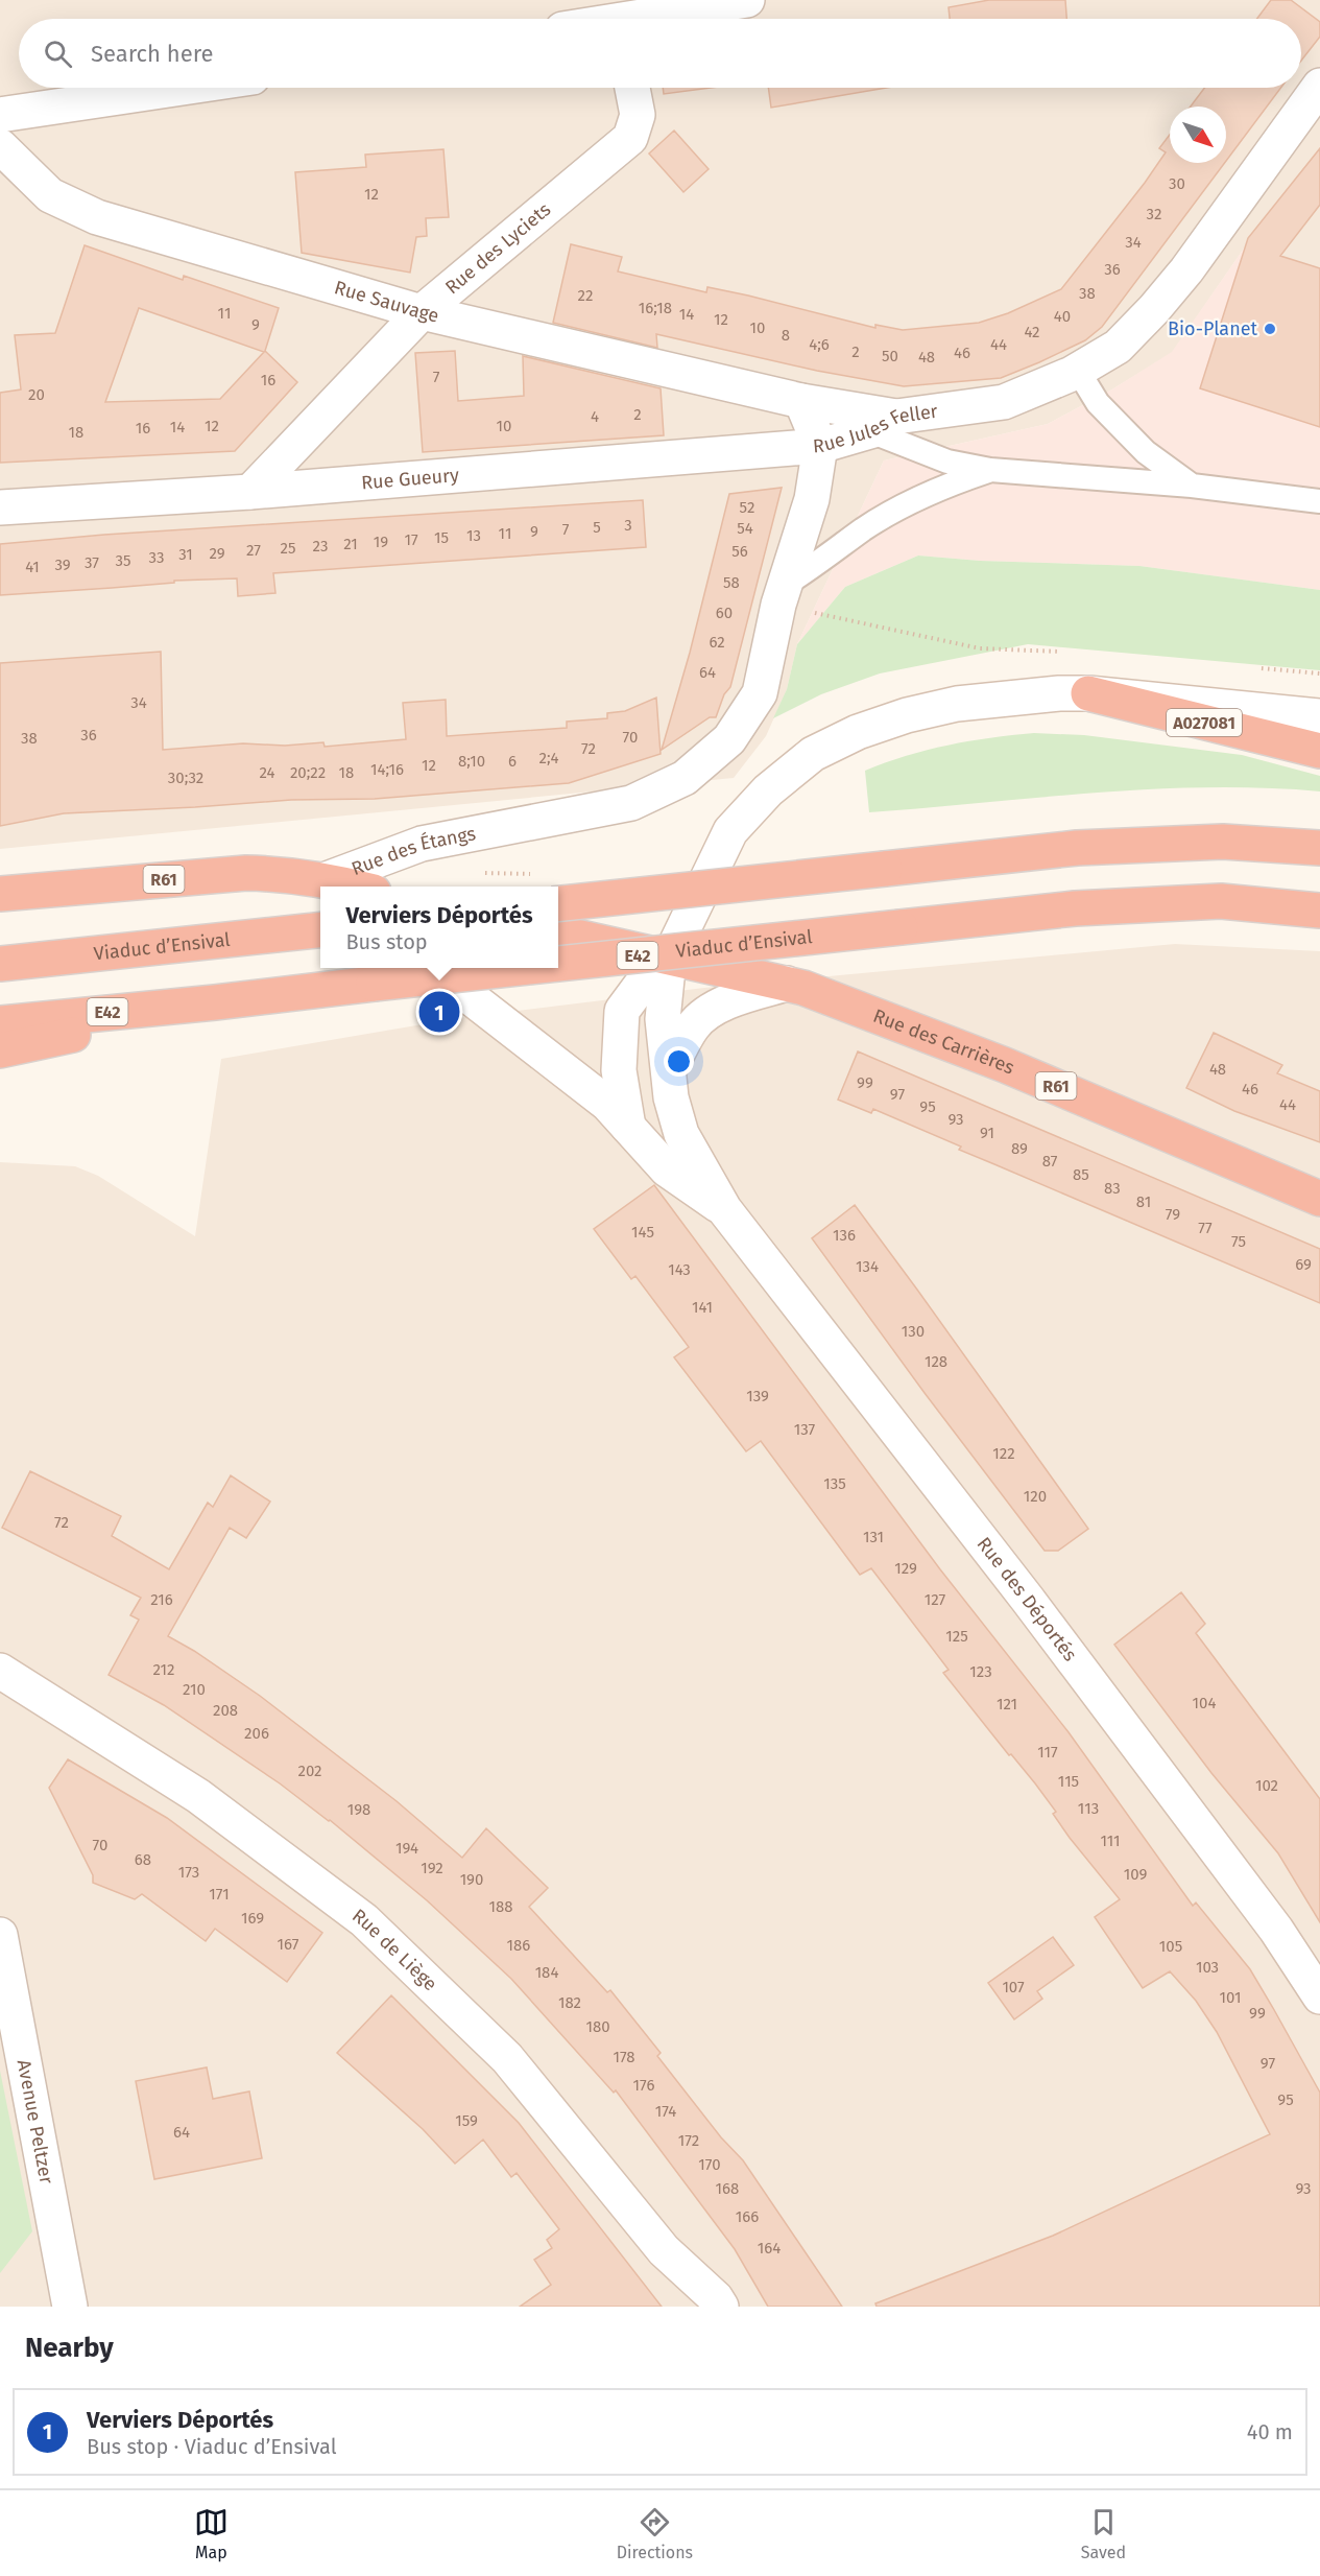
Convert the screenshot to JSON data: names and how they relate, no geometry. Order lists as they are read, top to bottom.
{
  "streets": {
    "highway": [
      "A027081",
      "Rue des Étangs",
      "R61",
      "Viaduc d’Ensival",
      "E42",
      "Rue des Carrières"
    ],
    "street": [
      "Rue des Lyciets",
      "Rue Sauvage",
      "Rue Jules Feller",
      "Rue Gueury",
      "Rue des Déportés",
      "Rue de Liège",
      "Avenue Peltzer"
    ]
  },
  "crossings": [
    ["Rue des Lyciets", "Rue Sauvage"],
    ["Rue des Lyciets", "Rue Gueury"],
    ["Rue Sauvage", "Rue Jules Feller"],
    ["Rue Jules Feller", "Rue Gueury"],
    ["Rue Jules Feller", "Rue des Étangs"],
    ["Rue des Étangs", "R61"],
    ["R61", "Rue des Carrières"],
    ["R61", "Rue des Déportés"],
    ["Viaduc d’Ensival", "E42"],
    ["Rue des Carrières", "Rue des Déportés"]
  ],
  "places": ["Bio-Planet"],
  "house_numbers": [
    "30",
    "12",
    "32",
    "34",
    "36",
    "38",
    "22",
    "16;18",
    "11",
    "14",
    "40",
    "12",
    "9",
    "10",
    "42",
    "8",
    "4;6",
    "44",
    "2",
    "46",
    "50",
    "48",
    "7",
    "16",
    "20",
    "2",
    "4",
    "12",
    "10",
    "14",
    "16",
    "18",
    "52",
    "3",
    "5",
    "54",
    "7",
    "9",
    "11",
    "13",
    "15",
    "17",
    "19",
    "21",
    "23",
    "25",
    "27",
    "56",
    "29",
    "31",
    "33",
    "35",
    "37",
    "39",
    "41",
    "58",
    "60",
    "62",
    "64",
    "34",
    "36",
    "70",
    "38",
    "72",
    "2;4",
    "8;10",
    "6",
    "12",
    "14;16",
    "24",
    "20;22",
    "18",
    "30;32",
    "48",
    "99",
    "46",
    "97",
    "44",
    "95",
    "93",
    "91",
    "89",
    "87",
    "85",
    "83",
    "81",
    "79",
    "77",
    "145",
    "136",
    "75",
    "69",
    "134",
    "143",
    "141",
    "130",
    "128",
    "139",
    "137",
    "122",
    "135",
    "120",
    "72",
    "131",
    "129",
    "216",
    "127",
    "125",
    "212",
    "123",
    "210",
    "104",
    "121",
    "208",
    "206",
    "117",
    "202",
    "115",
    "102",
    "113",
    "198",
    "111",
    "70",
    "194",
    "68",
    "192",
    "173",
    "109",
    "190",
    "171",
    "188",
    "169",
    "167",
    "186",
    "105",
    "103",
    "184",
    "107",
    "101",
    "182",
    "99",
    "180",
    "178",
    "97",
    "176",
    "95",
    "174",
    "159",
    "64",
    "172",
    "170",
    "168",
    "93",
    "166",
    "164"
  ],
  "north": "bottom right",
  "page": {
    "search": "Search here",
    "popup": ["Verviers Déportés", "Bus stop"],
    "pins": "1",
    "heading": "Nearby",
    "list": [
      {
        "mark": "1",
        "name": "Verviers Déportés",
        "note": "Bus stop · Viaduc d’Ensival",
        "value": "40 m"
      }
    ],
    "nav": ["Map", "Directions", "Saved"]
  }
}
